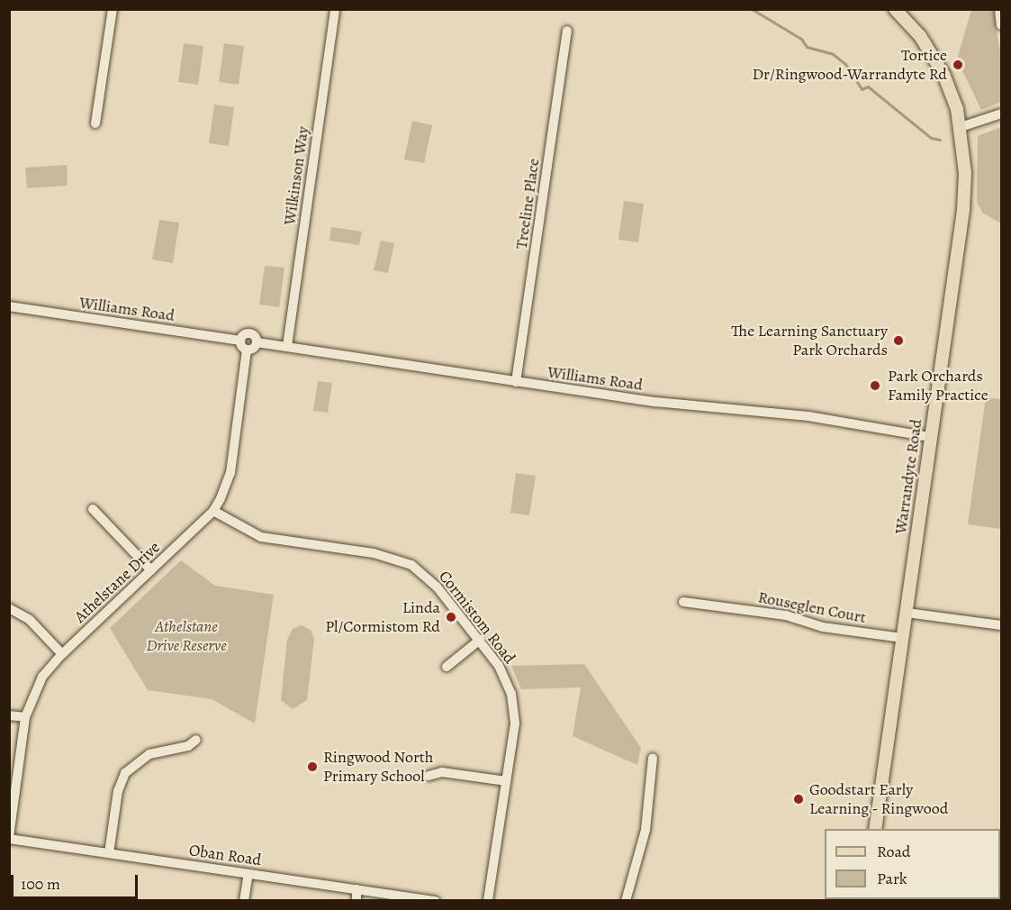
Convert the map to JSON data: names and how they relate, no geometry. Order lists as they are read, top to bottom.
{
  "streets": {
    "main road": ["Warrandyte Road"],
    "street": [
      "Wilkinson Way",
      "Treeline Place",
      "Williams Road",
      "Athelstane Drive",
      "Rouseglen Court",
      "Cormistom Road",
      "Oban Road"
    ]
  },
  "crossings": [
    ["Wilkinson Way", "Williams Road"],
    ["Treeline Place", "Williams Road"],
    ["Williams Road", "Warrandyte Road"],
    ["Warrandyte Road", "Rouseglen Court"],
    ["Athelstane Drive", "Cormistom Road"],
    ["Athelstane Drive", "Oban Road"]
  ],
  "parks": ["Athelstane Drive Reserve"],
  "places": [
    "Tortice Dr/Ringwood-Warrandyte Rd",
    "The Learning Sanctuary Park Orchards",
    "Park Orchards Family Practice",
    "Linda Pl/Cormistom Rd",
    "Ringwood North Primary School",
    "Goodstart Early Learning - Ringwood"
  ],
  "legend": ["Road", "Park"],
  "scale_bar": "100 m"
}
